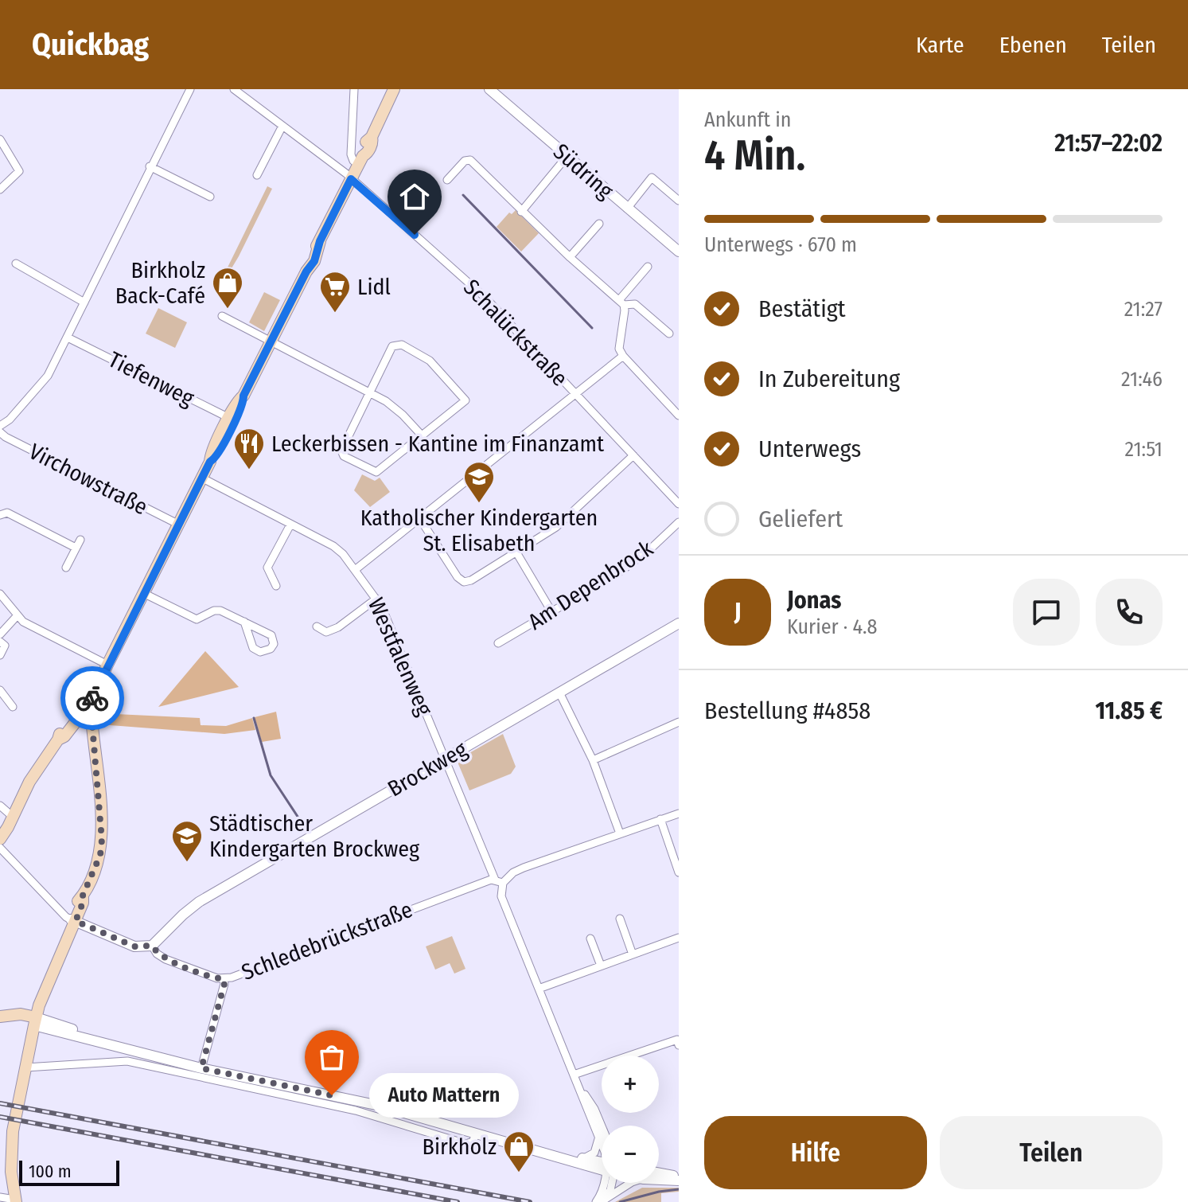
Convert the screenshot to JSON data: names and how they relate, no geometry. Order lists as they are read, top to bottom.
{
  "streets": {
    "street": [
      "Südring",
      "Schalückstraße",
      "Tiefenweg",
      "Virchowstraße",
      "Am Depenbrock",
      "Westfalenweg",
      "Brockweg",
      "Schledebrückstraße"
    ]
  },
  "crossings": [
    ["Westfalenweg", "Brockweg"],
    ["Westfalenweg", "Schledebrückstraße"],
    ["Brockweg", "Schledebrückstraße"]
  ],
  "places": {
    "shop": ["Birkholz Back-Café", "Birkholz"],
    "supermarket": ["Lidl"],
    "restaurant": ["Leckerbissen - Kantine im Finanzamt"],
    "school or university": ["Katholischer Kindergarten St. Elisabeth", "Städtischer Kindergarten Brockweg"],
    "other": ["Auto Mattern"]
  },
  "scale_bar": "100 m",
  "page": {
    "header": "Quickbag",
    "nav": ["Karte", "Ebenen", "Teilen"],
    "heading": ["4 Min.", "Ankunft in", "21:57–22:02"],
    "panel": [
      "Jonas",
      "Kurier · 4.8",
      "Bestellung #4858",
      "11.85 €"
    ],
    "bar": "Unterwegs · 670 m",
    "list": [
      ["Bestätigt", "21:27"],
      ["In Zubereitung", "21:46"],
      ["Unterwegs", "21:51"],
      "Geliefert"
    ],
    "round": "J",
    "map_buttons": ["+", "−"],
    "bubble": "Auto Mattern",
    "buttons": ["Hilfe", "Teilen"],
    "scale": "100 m"
  }
}
